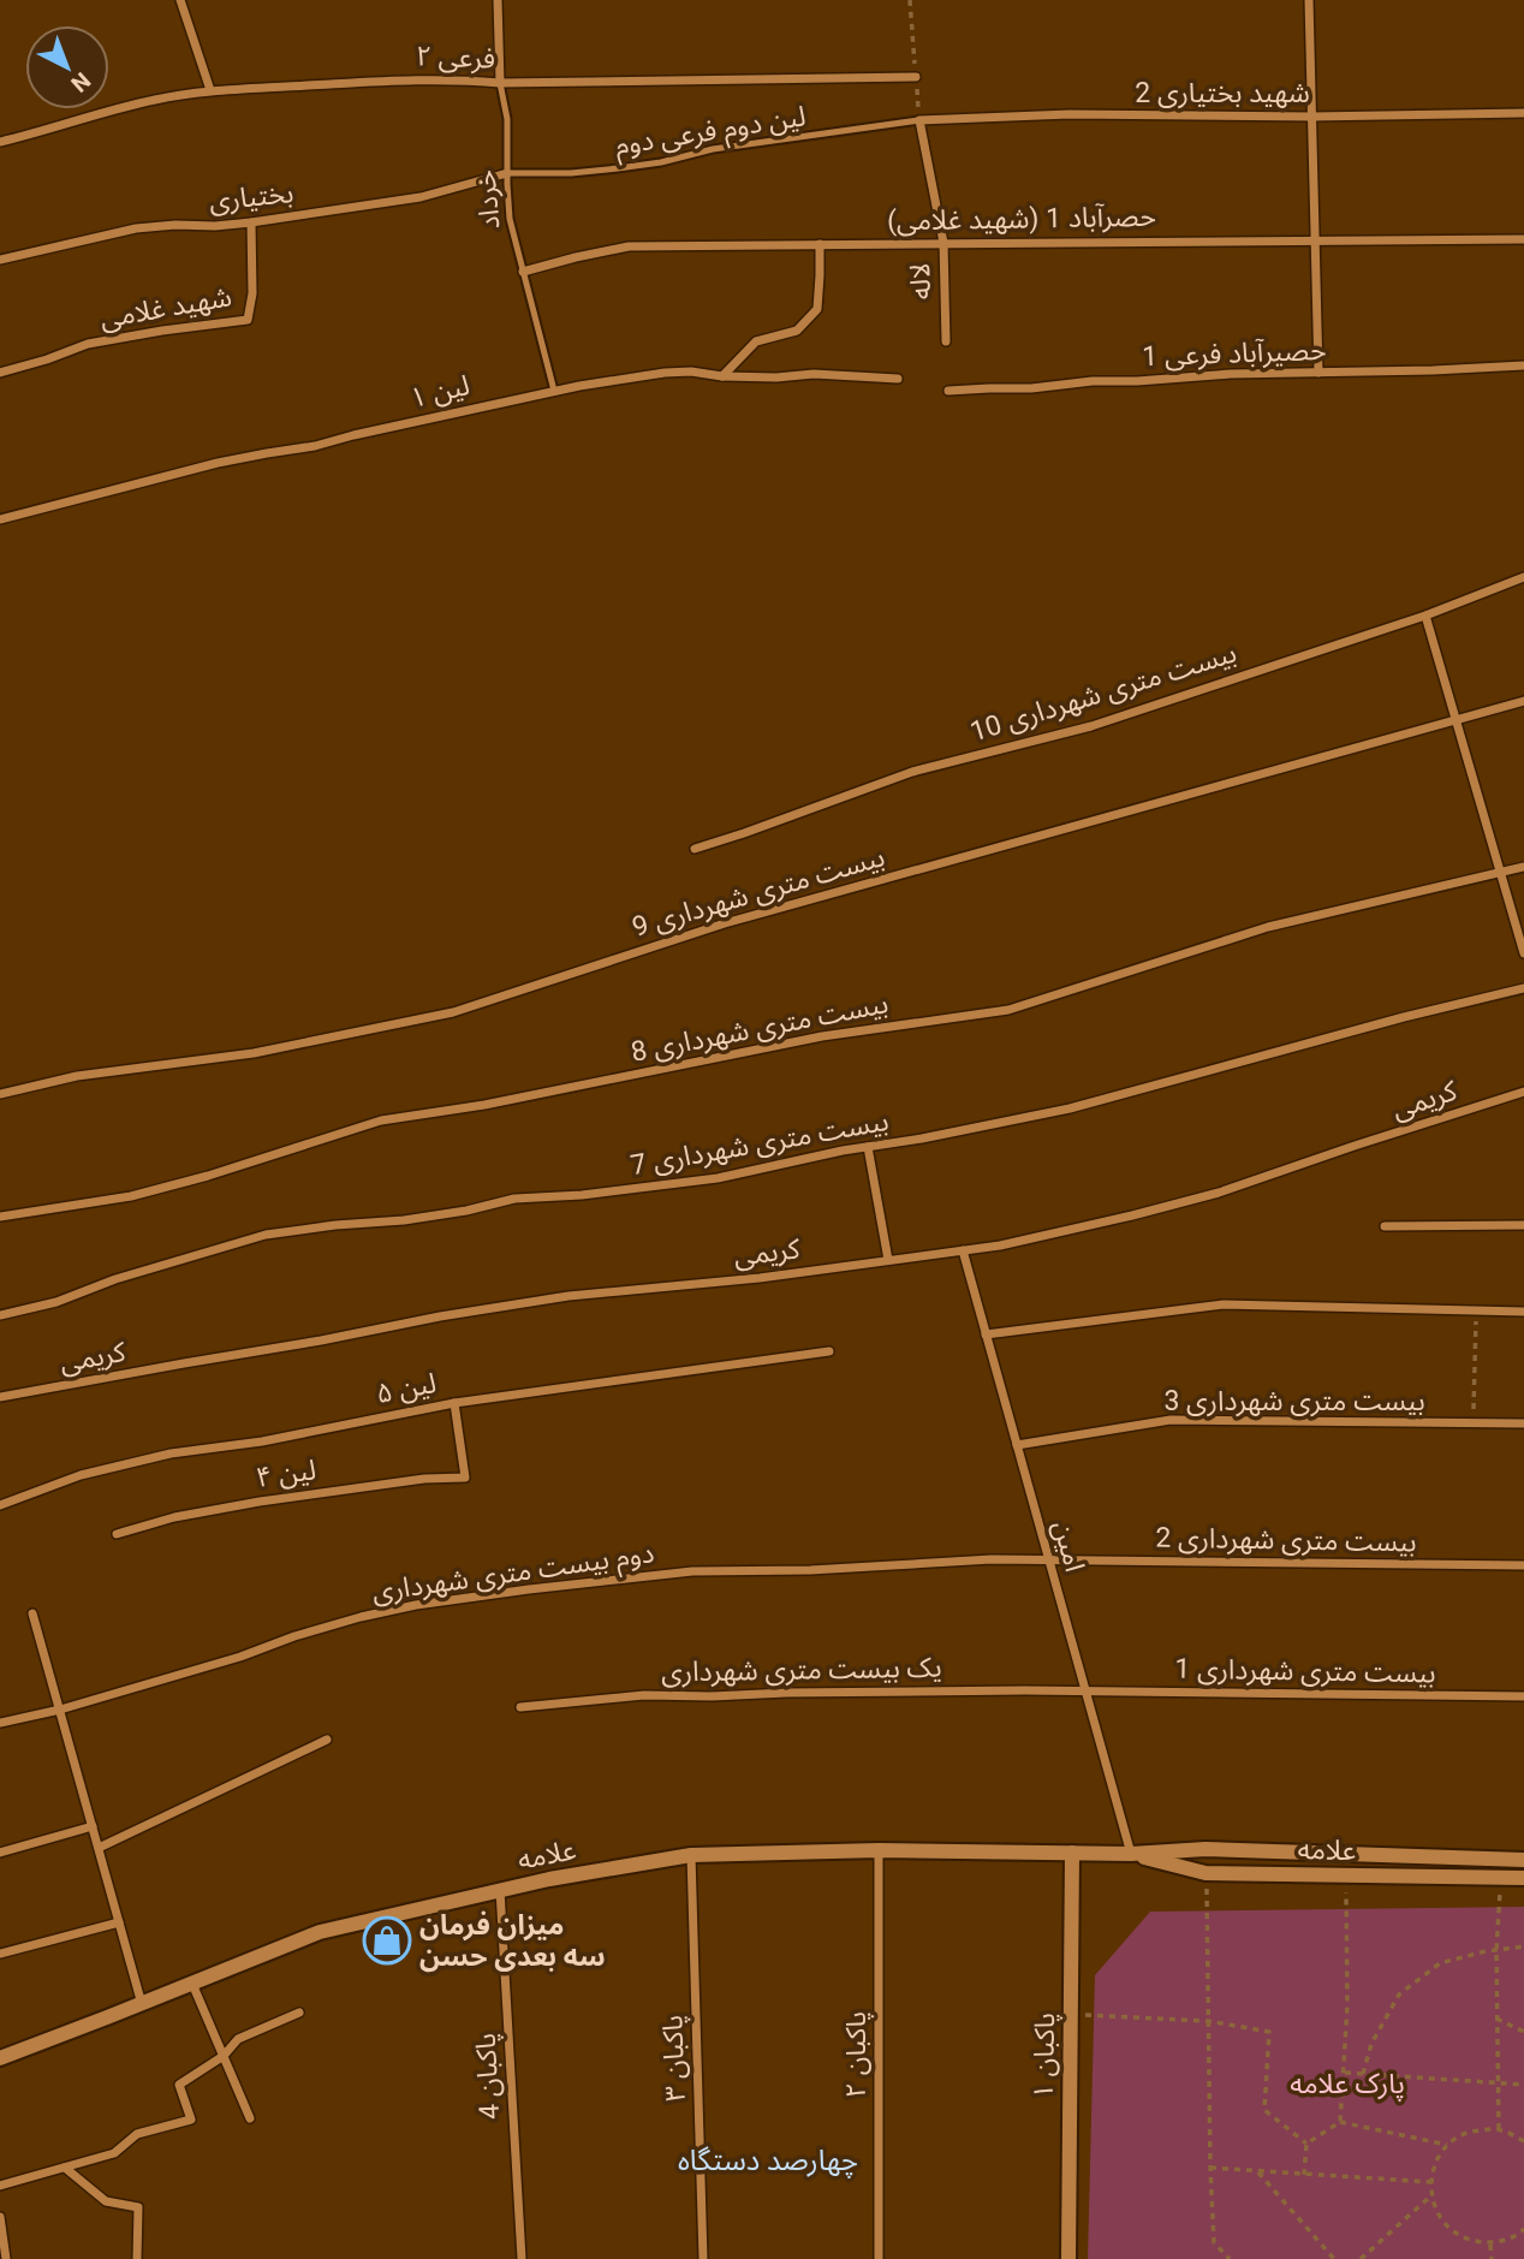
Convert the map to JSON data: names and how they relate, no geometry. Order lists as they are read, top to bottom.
{
  "streets": {
    "street": [
      "۲ فرعی",
      "شهید بختیاری 2",
      "بختیاری",
      "خرداد",
      "حصرآباد 1 (شهید غلامی)",
      "لاله",
      "شهید غلامی",
      "حصیرآباد فرعی 1",
      "لین ۱",
      "بیست متری شهرداری 10",
      "بیست متری شهرداری 9",
      "بیست متری شهرداری 8",
      "کریمی",
      "بیست متری شهرداری 7",
      "لین ۵",
      "بیست متری شهرداری 3",
      "لین ۴",
      "بیست متری شهرداری 2",
      "امین",
      "دوم بیست متری شهرداری",
      "یک بیست متری شهرداری",
      "بیست متری شهرداری 1",
      "علامه",
      "پاکبان ۲",
      "پاکبان ۱",
      "پاکبان ۳",
      "پاکبان 4"
    ],
    "lane": ["لین دوم فرعی دوم"]
  },
  "crossings": [
    ["۲ فرعی", "خرداد"],
    ["شهید بختیاری 2", "لین دوم فرعی دوم"],
    ["شهید بختیاری 2", "لاله"],
    ["لین دوم فرعی دوم", "بختیاری"],
    ["لین دوم فرعی دوم", "خرداد"],
    ["لین دوم فرعی دوم", "لاله"],
    ["بختیاری", "خرداد"],
    ["بختیاری", "شهید غلامی"],
    ["خرداد", "حصرآباد 1 (شهید غلامی)"],
    ["خرداد", "لین ۱"],
    ["حصرآباد 1 (شهید غلامی)", "لاله"],
    ["کریمی", "امین"],
    ["لین ۵", "لین ۴"],
    ["بیست متری شهرداری 3", "امین"],
    ["بیست متری شهرداری 2", "امین"],
    ["بیست متری شهرداری 2", "دوم بیست متری شهرداری"],
    ["امین", "دوم بیست متری شهرداری"],
    ["امین", "یک بیست متری شهرداری"],
    ["امین", "بیست متری شهرداری 1"],
    ["امین", "علامه"],
    ["یک بیست متری شهرداری", "بیست متری شهرداری 1"],
    ["علامه", "پاکبان ۲"],
    ["علامه", "پاکبان ۱"],
    ["علامه", "پاکبان ۳"],
    ["علامه", "پاکبان 4"]
  ],
  "districts": ["چهارصد دستگاه"],
  "parks": ["پارک علامه"],
  "places": {
    "shop": ["میزان فرمان سه بعدی حسن"]
  },
  "north": "bottom right"
}
